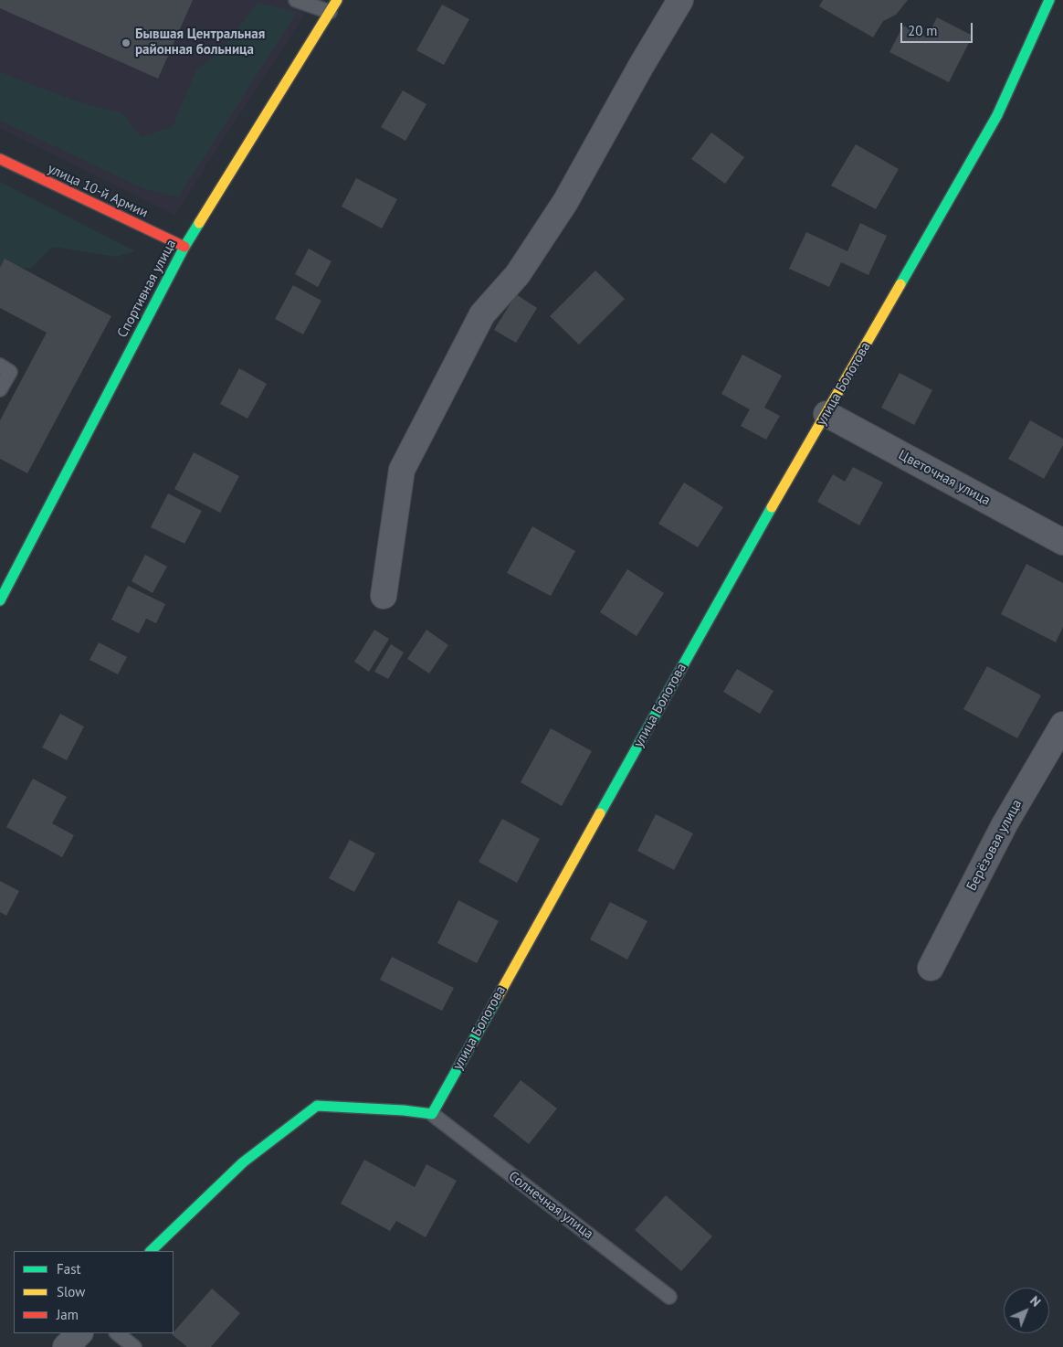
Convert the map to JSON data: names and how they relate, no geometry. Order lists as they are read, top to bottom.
{
  "streets": {
    "street": [
      "улица 10-й Армии",
      "Спортивная улица",
      "улица Болотова",
      "Цветочная улица",
      "Берёзовая улица"
    ],
    "lane": ["Солнечная улица"]
  },
  "crossings": [
    ["улица 10-й Армии", "Спортивная улица"],
    ["улица Болотова", "Цветочная улица"],
    ["улица Болотова", "Солнечная улица"]
  ],
  "places": ["Бывшая Центральная районная больница"],
  "legend": ["Fast", "Slow", "Jam"],
  "scale_bar": "20 m",
  "north": "top right"
}
